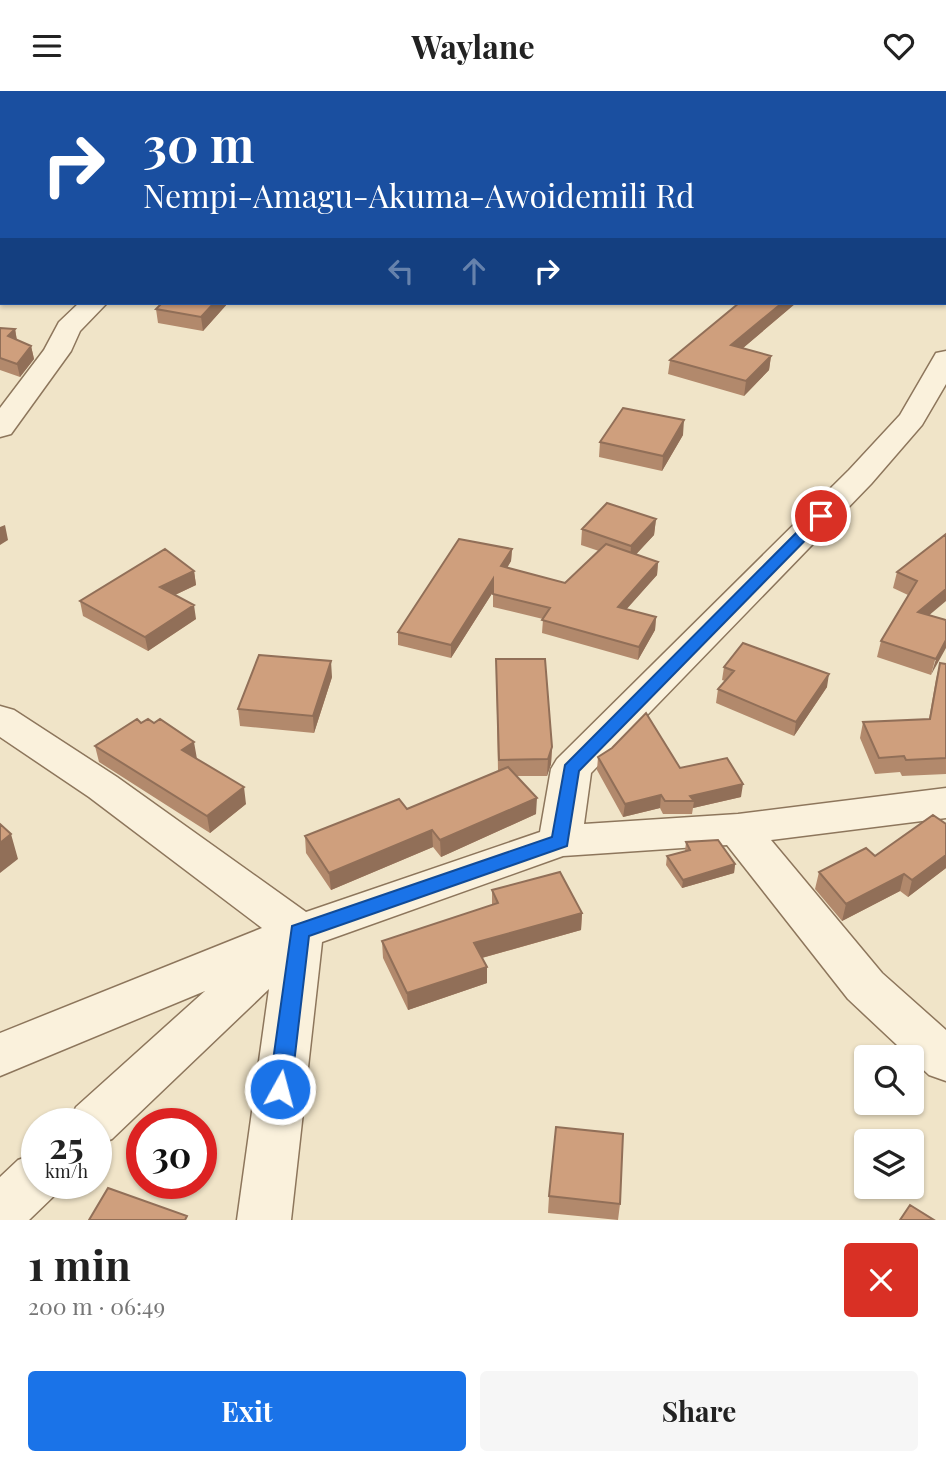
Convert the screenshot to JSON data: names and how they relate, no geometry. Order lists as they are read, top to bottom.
{
  "page": {
    "header": "Waylane",
    "turn": ["30 m", "Nempi-Amagu-Akuma-Awoidemili Rd"],
    "speed": "25 km/h",
    "limit": "30",
    "heading": ["1 min", "200 m · 06:49"],
    "buttons": ["Exit", "Share"]
  }
}
